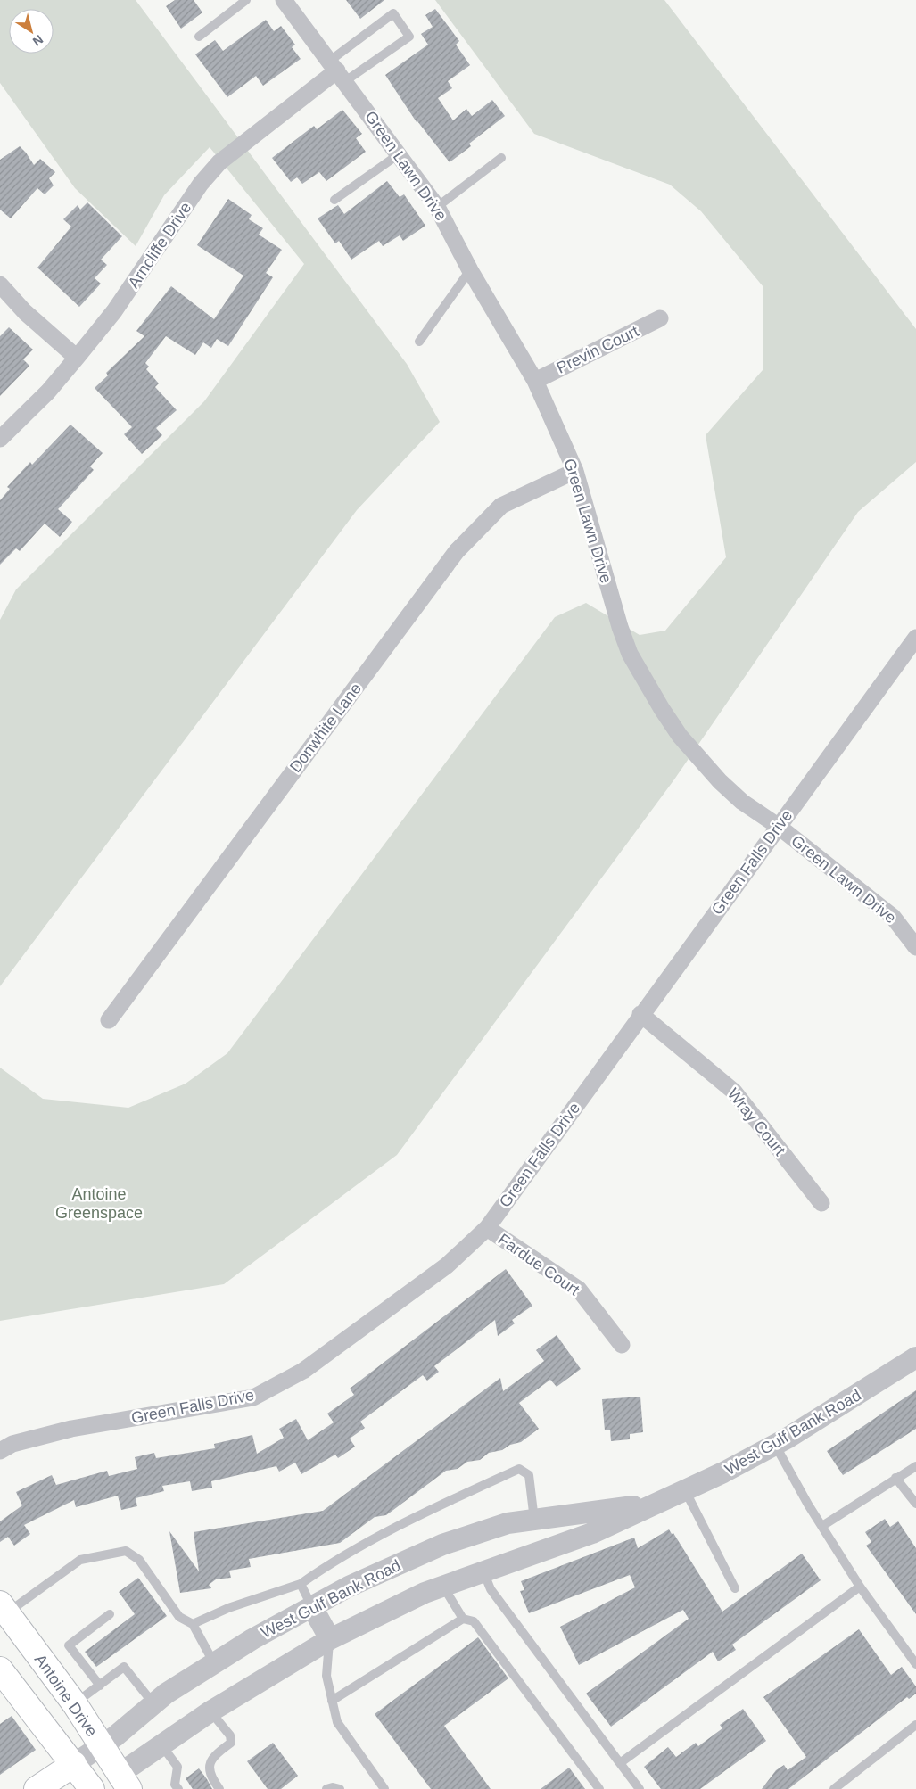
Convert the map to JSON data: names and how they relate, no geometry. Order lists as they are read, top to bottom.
{
  "streets": {
    "main road": ["West Gulf Bank Road", "Antoine Drive"],
    "street": [
      "Green Lawn Drive",
      "Arncliffe Drive",
      "Previn Court",
      "Donwhite Lane",
      "Green Falls Drive",
      "Wray Court",
      "Fardue Court"
    ]
  },
  "crossings": [
    ["Green Lawn Drive", "Arncliffe Drive"],
    ["Green Lawn Drive", "Previn Court"],
    ["Green Lawn Drive", "Donwhite Lane"],
    ["Green Lawn Drive", "Green Falls Drive"],
    ["Green Falls Drive", "Wray Court"],
    ["Green Falls Drive", "Fardue Court"],
    ["West Gulf Bank Road", "Antoine Drive"]
  ],
  "parks": ["Antoine Greenspace"],
  "north": "bottom right"
}
